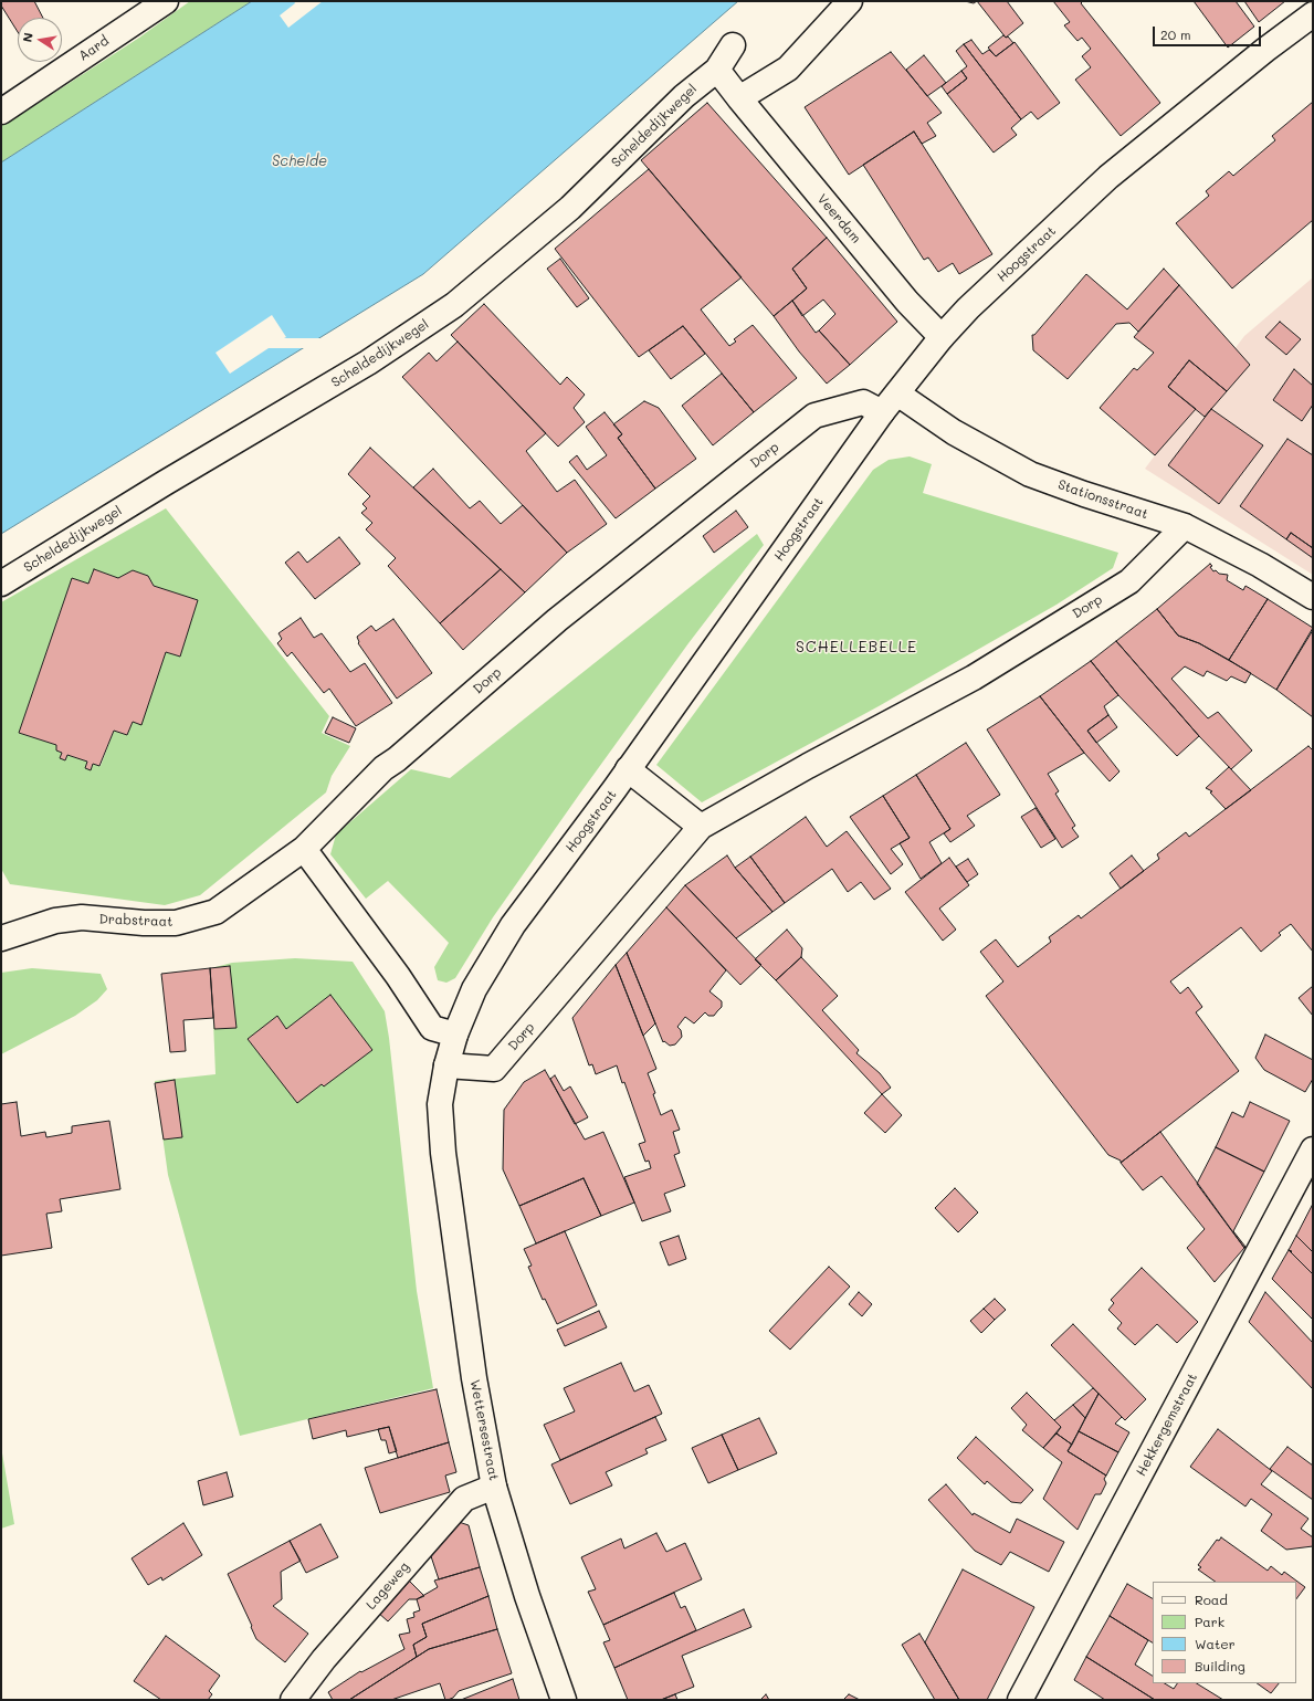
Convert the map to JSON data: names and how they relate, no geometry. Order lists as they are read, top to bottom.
{
  "streets": {
    "street": [
      "Aard",
      "Scheldedijkwegel",
      "Veerdam",
      "Hoogstraat",
      "Dorp",
      "Stationsstraat",
      "Drabstraat",
      "Hekkergemstraat",
      "Wettersestraat",
      "Lageweg"
    ]
  },
  "crossings": [
    ["Scheldedijkwegel", "Veerdam"],
    ["Veerdam", "Hoogstraat"],
    ["Hoogstraat", "Dorp"],
    ["Hoogstraat", "Stationsstraat"],
    ["Hoogstraat", "Wettersestraat"],
    ["Dorp", "Stationsstraat"],
    ["Dorp", "Drabstraat"],
    ["Wettersestraat", "Lageweg"]
  ],
  "districts": ["SCHELLEBELLE"],
  "water": ["Schelde"],
  "legend": [
    "Road",
    "Park",
    "Water",
    "Building"
  ],
  "scale_bar": "20 m",
  "north": "left"
}
